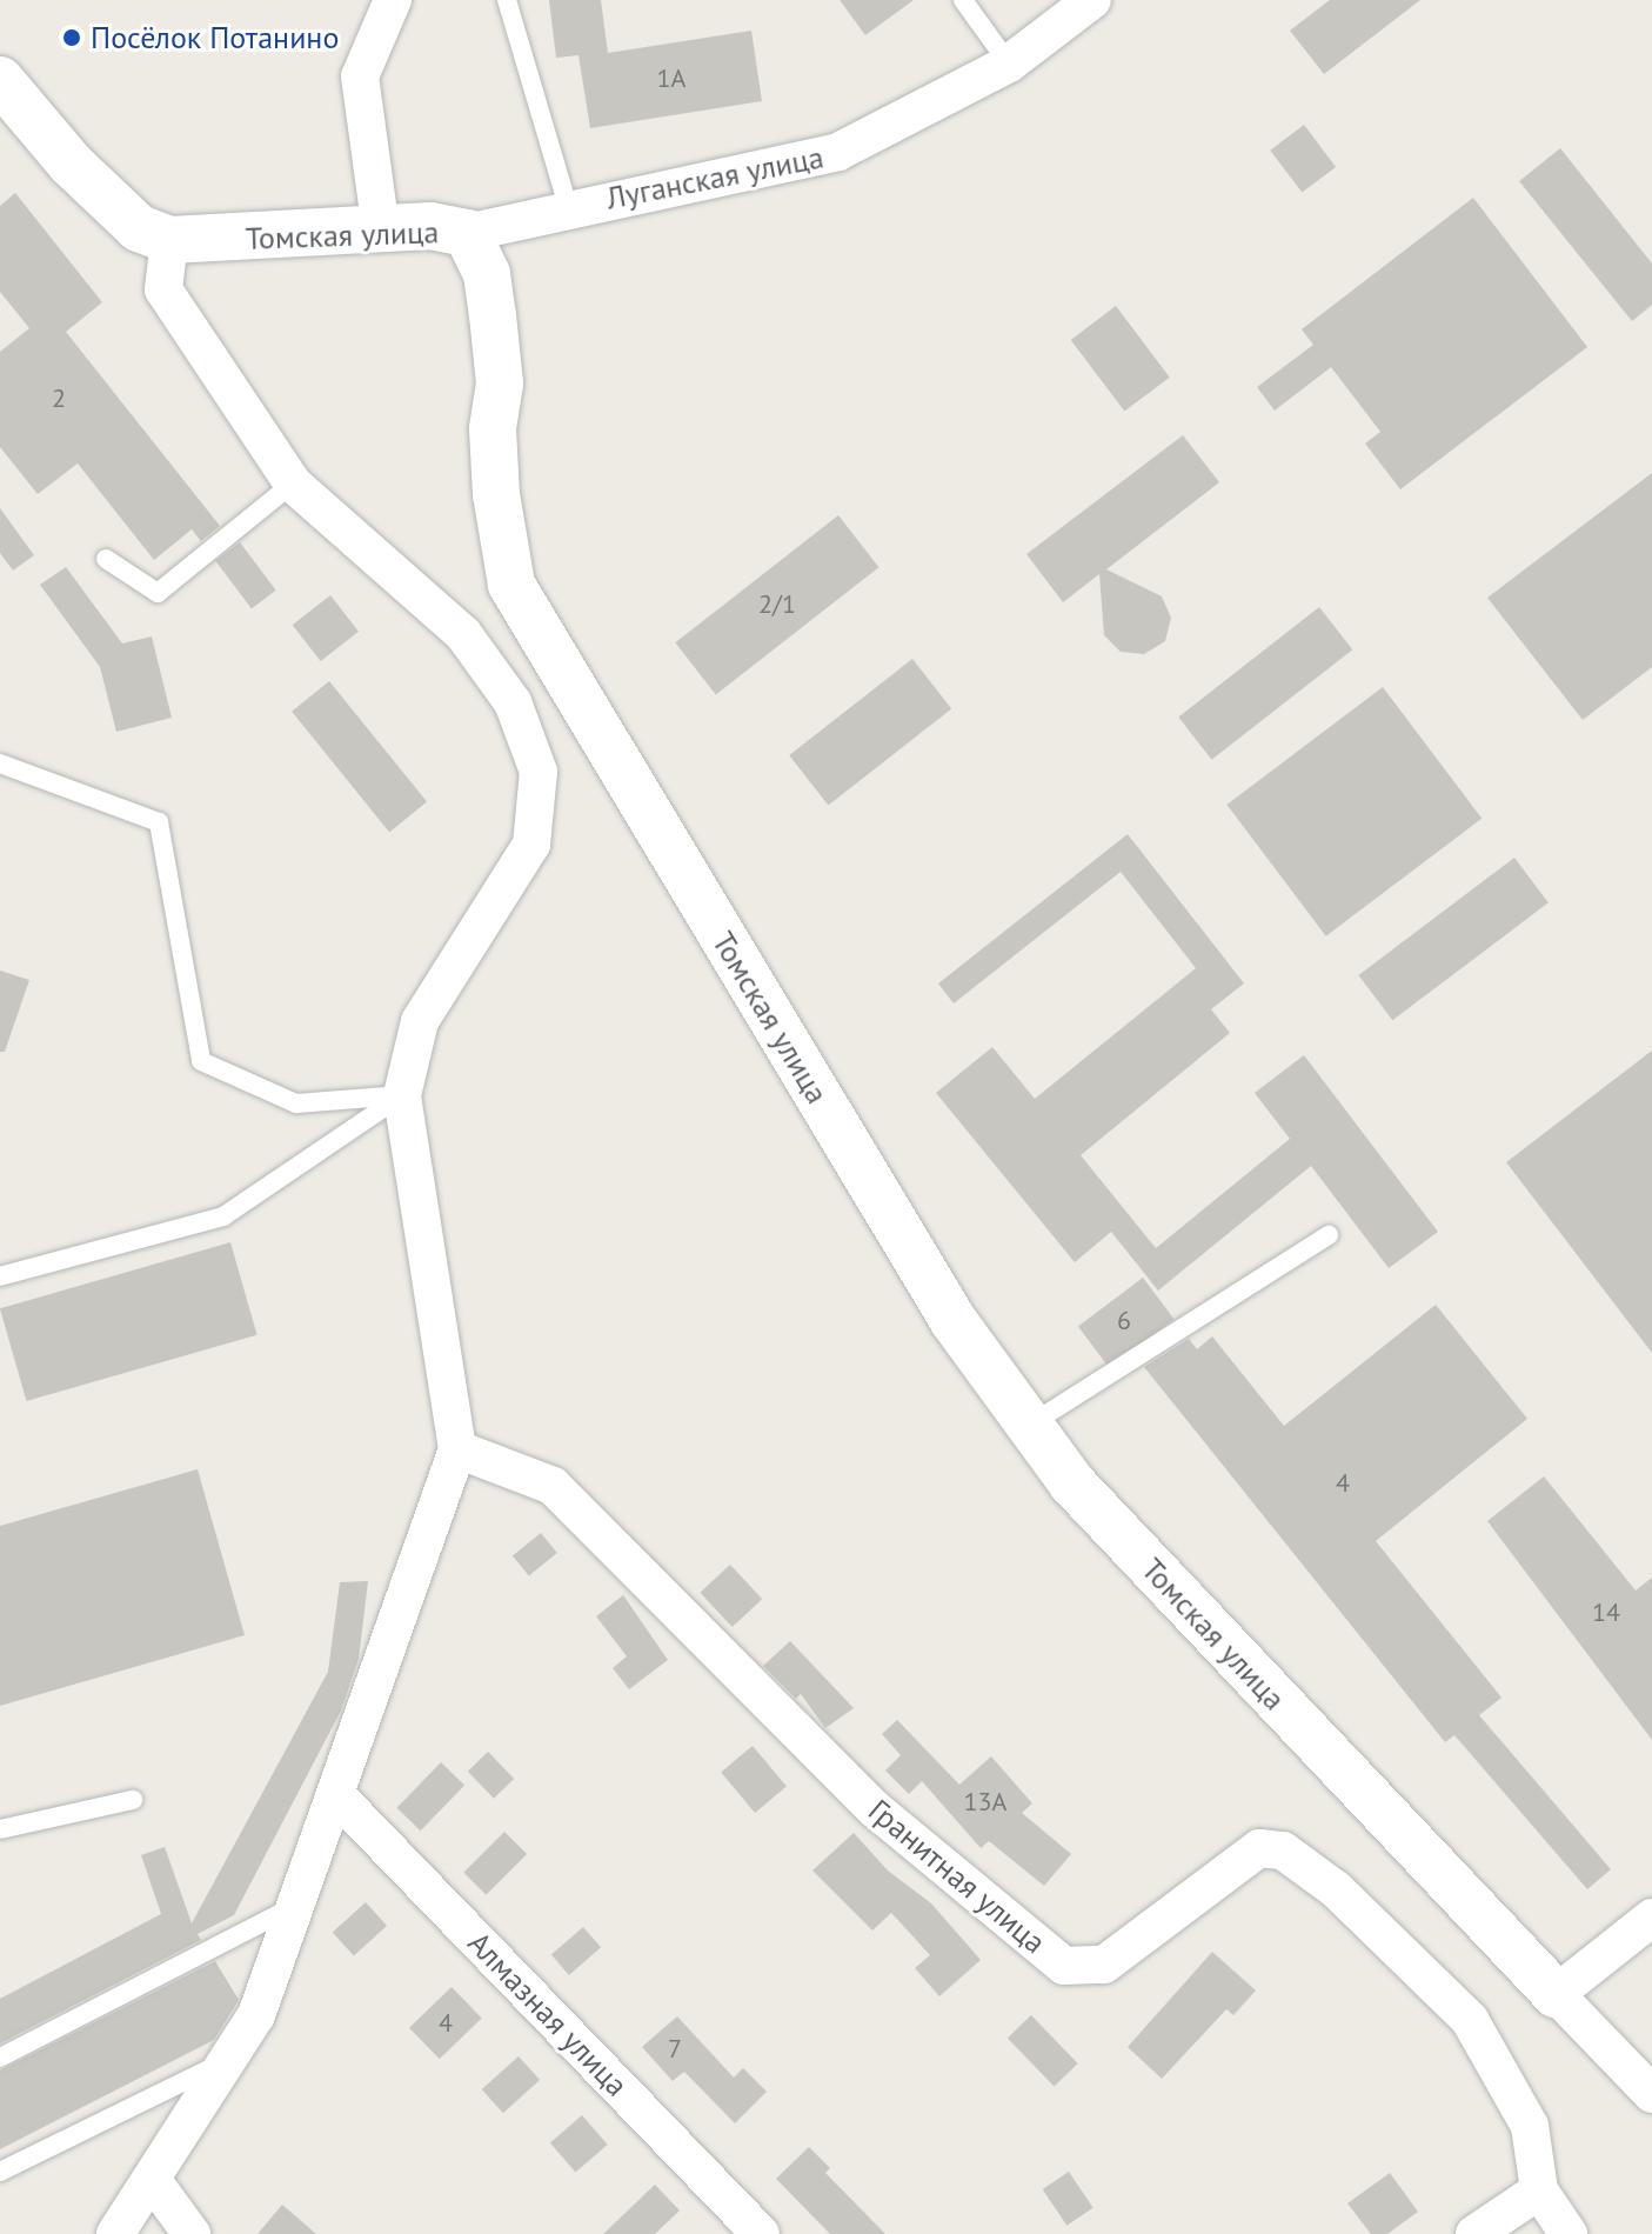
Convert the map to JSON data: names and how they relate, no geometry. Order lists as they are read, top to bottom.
{
  "streets": {
    "street": [
      "Луганская улица",
      "Томская улица",
      "Гранитная улица",
      "Алмазная улица"
    ]
  },
  "crossings": [
    ["Луганская улица", "Томская улица"]
  ],
  "places": ["Посёлок Потанино"],
  "house_numbers": [
    "1А",
    "2",
    "2/1",
    "6",
    "4",
    "14",
    "13А",
    "4",
    "7"
  ]
}
